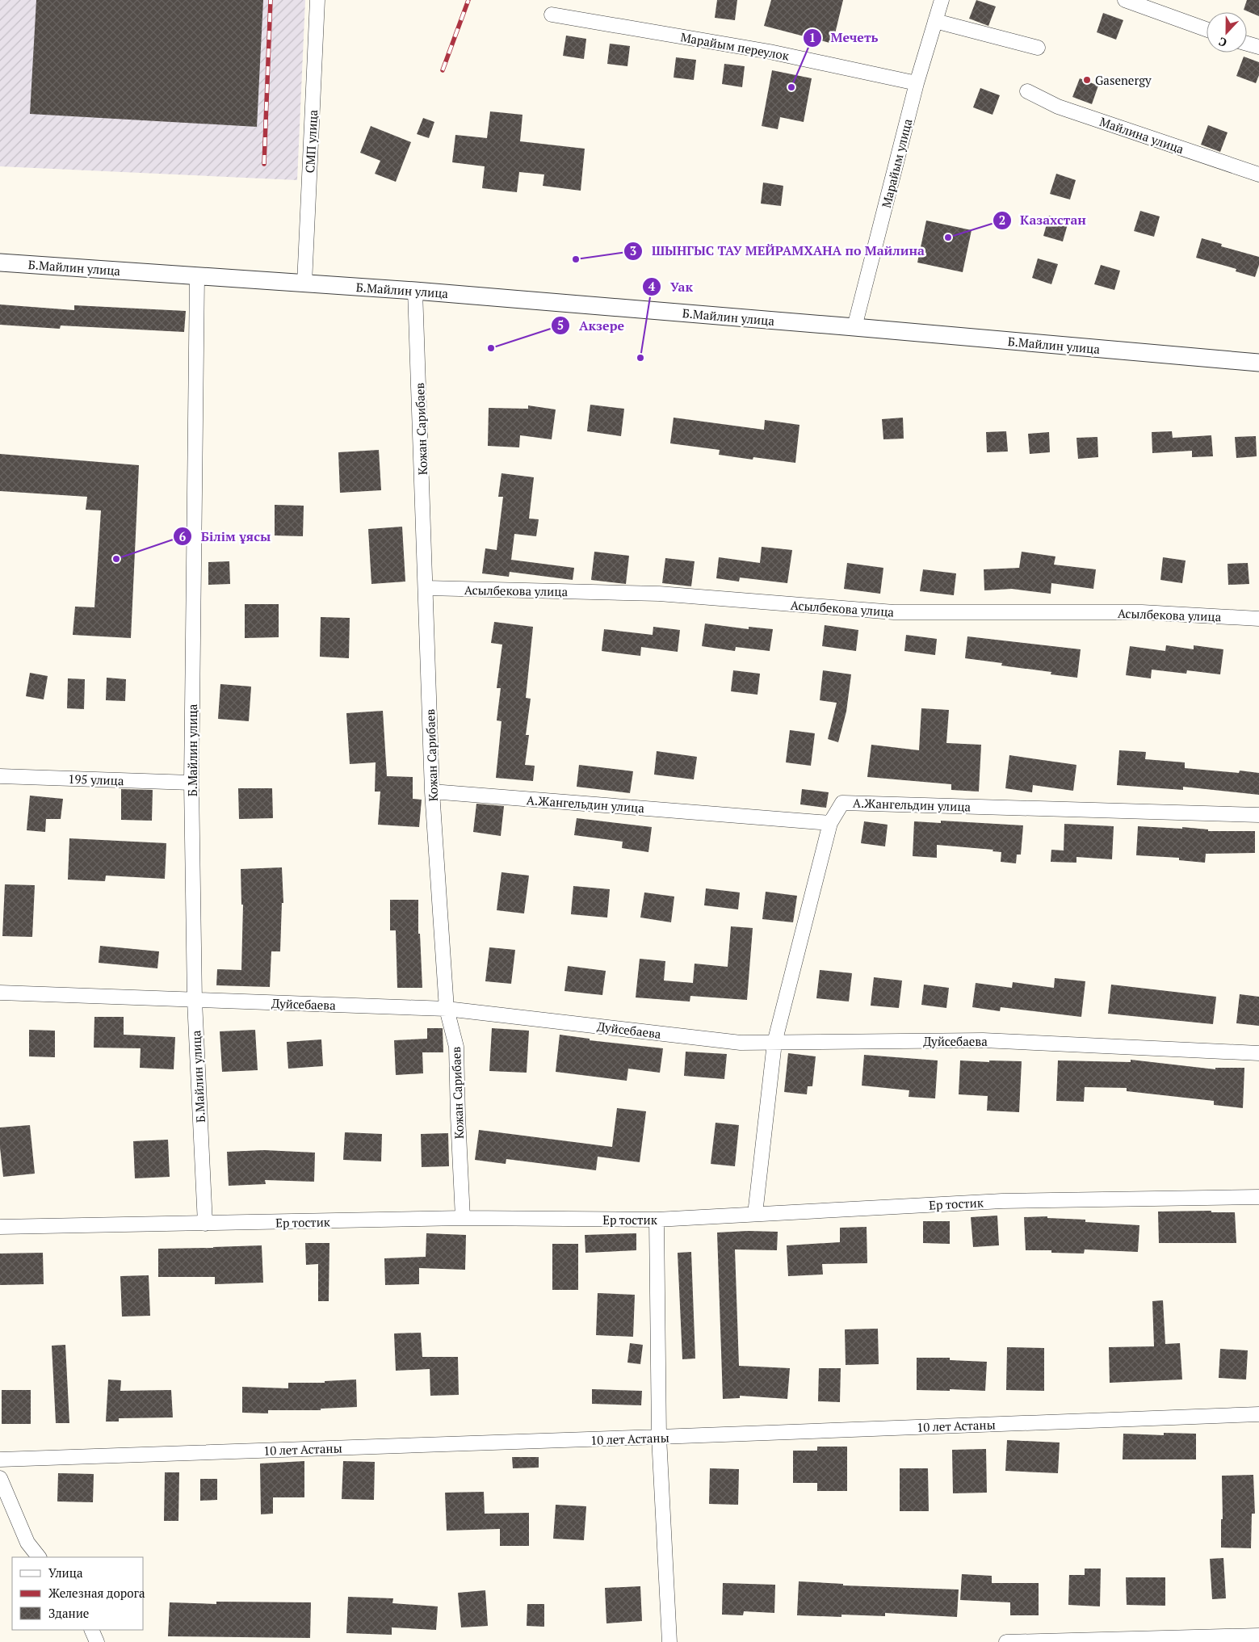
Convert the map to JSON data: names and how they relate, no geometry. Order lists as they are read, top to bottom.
{
  "streets": {
    "street": [
      "Марайым переулок",
      "Майлина улица",
      "СМП улица",
      "Марайым улица",
      "Б.Майлин улица",
      "Кожан Сарибаев",
      "Асылбекова улица",
      "195 улица",
      "А.Жангельдин улица",
      "Дуйсебаева",
      "Ер тостик",
      "10 лет Астаны"
    ]
  },
  "crossings": [
    ["Марайым переулок", "Марайым улица"],
    ["СМП улица", "Б.Майлин улица"],
    ["Марайым улица", "Б.Майлин улица"],
    ["Б.Майлин улица", "Кожан Сарибаев"],
    ["Б.Майлин улица", "195 улица"],
    ["Б.Майлин улица", "Дуйсебаева"],
    ["Б.Майлин улица", "Ер тостик"],
    ["Кожан Сарибаев", "Асылбекова улица"],
    ["Кожан Сарибаев", "А.Жангельдин улица"],
    ["Кожан Сарибаев", "Дуйсебаева"],
    ["Кожан Сарибаев", "Ер тостик"]
  ],
  "places": [
    "Gasenergy",
    "Мечеть",
    "Казахстан",
    "ШЫНГЫС ТАУ МЕЙРАМХАНА по Майлина",
    "Акзере",
    "Уак",
    "Білім ұясы"
  ],
  "legend": ["Улица", "Железная дорога", "Здание"],
  "north": "bottom"
}
